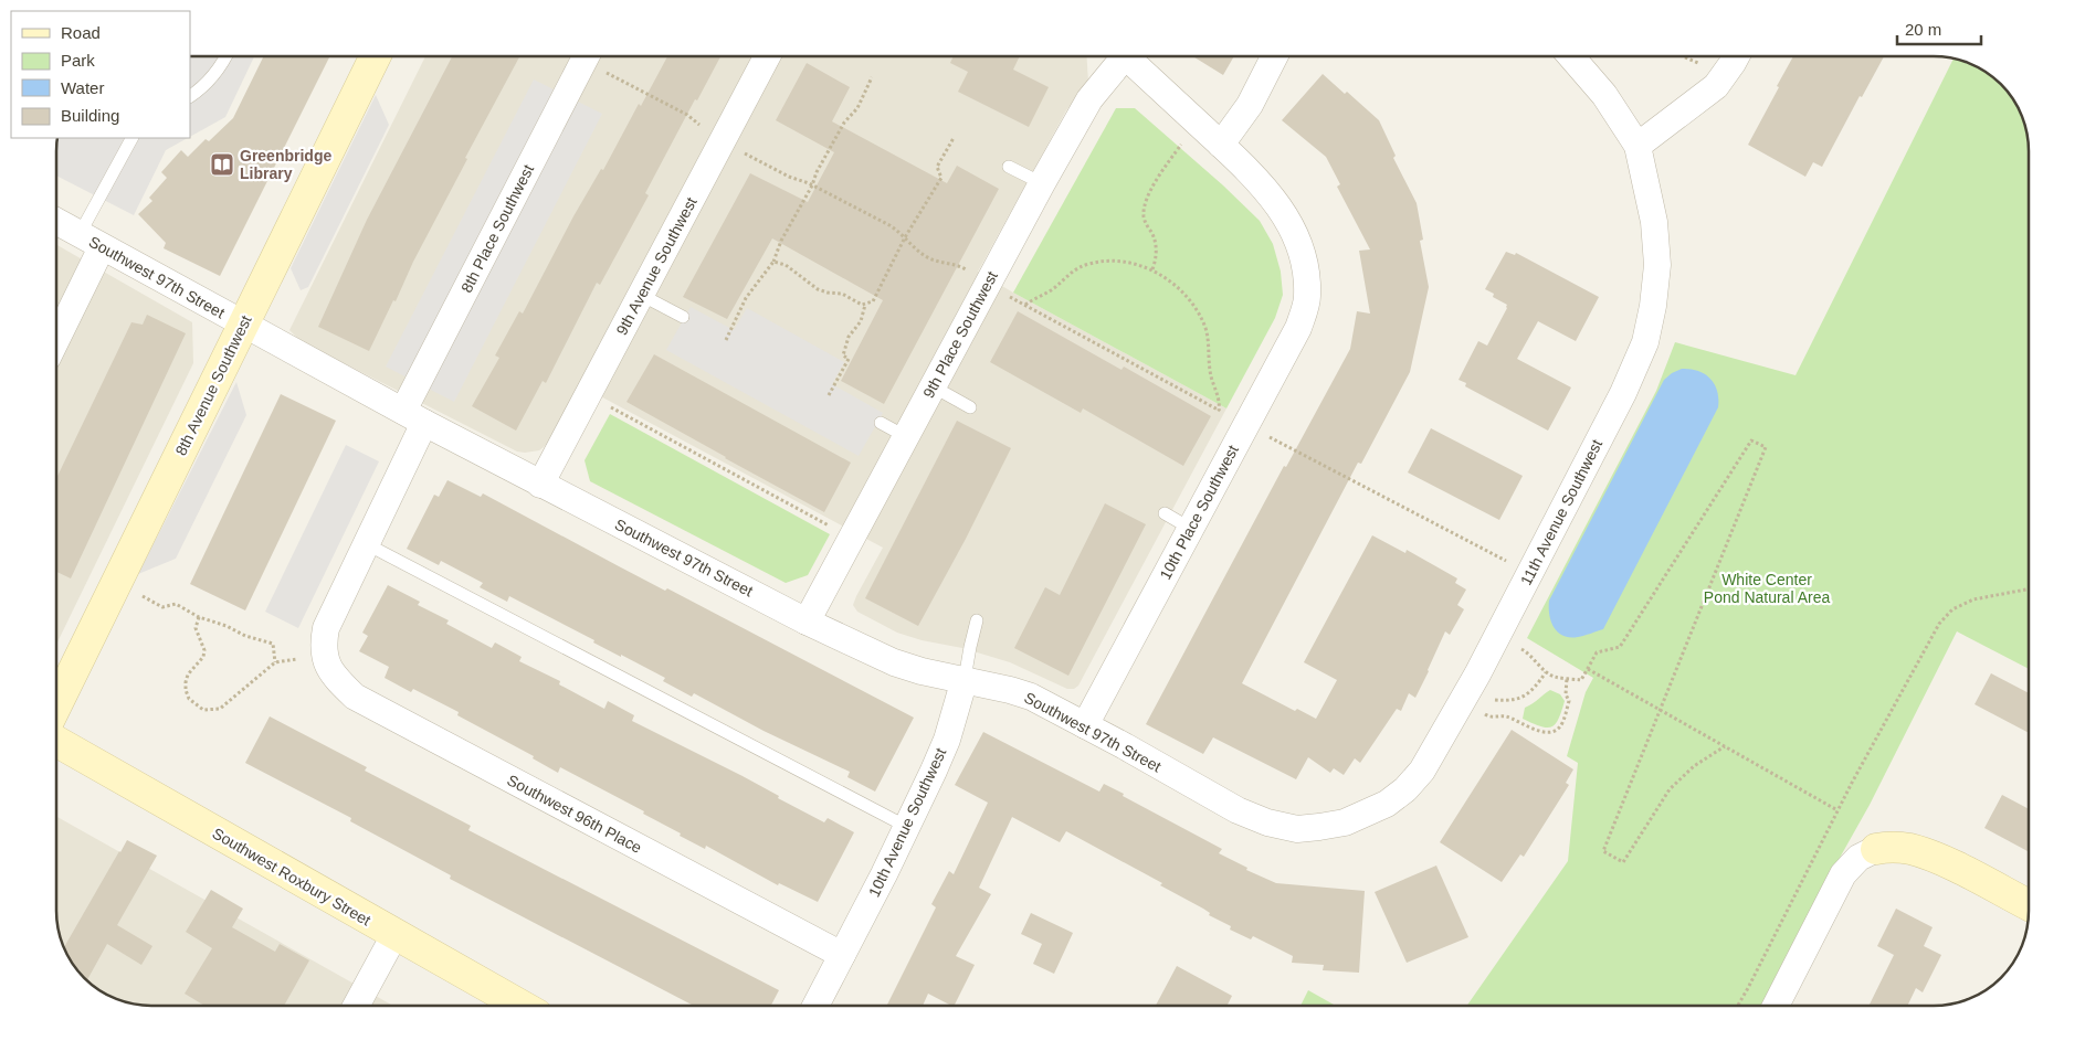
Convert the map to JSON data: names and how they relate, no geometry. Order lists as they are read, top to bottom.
{
  "streets": {
    "street": [
      "8th Place Southwest",
      "9th Avenue Southwest",
      "Southwest 97th Street",
      "9th Place Southwest",
      "8th Avenue Southwest",
      "10th Place Southwest",
      "11th Avenue Southwest",
      "Southwest 96th Place",
      "10th Avenue Southwest",
      "Southwest Roxbury Street"
    ]
  },
  "crossings": [
    ["8th Place Southwest", "Southwest 97th Street"],
    ["8th Place Southwest", "Southwest 96th Place"],
    ["9th Avenue Southwest", "Southwest 97th Street"],
    ["Southwest 97th Street", "9th Place Southwest"],
    ["Southwest 97th Street", "8th Avenue Southwest"],
    ["Southwest 97th Street", "10th Place Southwest"],
    ["Southwest 97th Street", "11th Avenue Southwest"],
    ["Southwest 97th Street", "10th Avenue Southwest"],
    ["Southwest 96th Place", "10th Avenue Southwest"]
  ],
  "parks": ["White Center Pond Natural Area"],
  "places": {
    "library": ["Greenbridge Library"]
  },
  "legend": [
    "Road",
    "Park",
    "Water",
    "Building"
  ],
  "scale_bar": "20 m"
}
